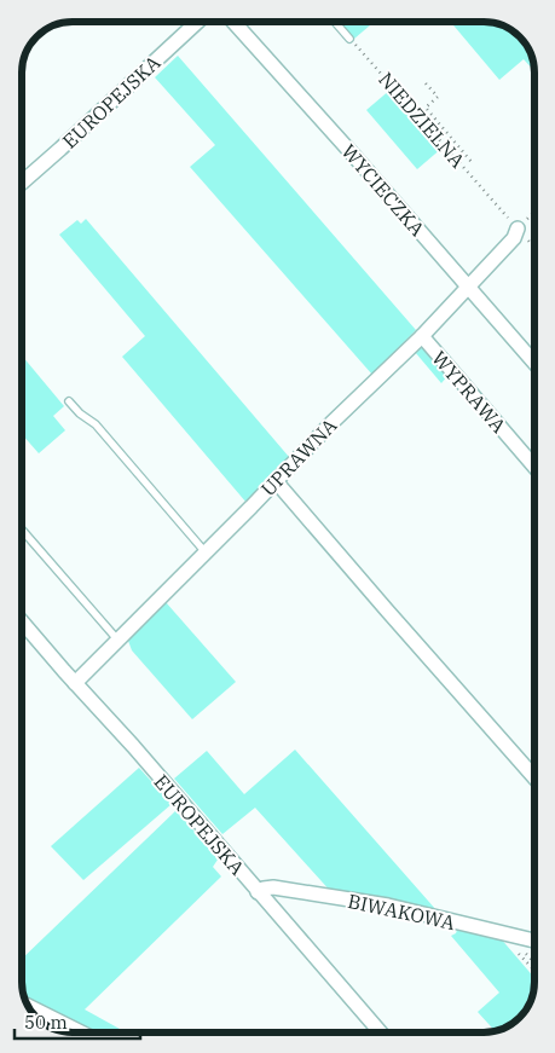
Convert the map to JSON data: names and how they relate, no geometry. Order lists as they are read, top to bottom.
{
  "streets": {
    "street": [
      "EUROPEJSKA",
      "WYCIECZKA",
      "WYPRAWA",
      "UPRAWNA",
      "BIWAKOWA"
    ],
    "path": ["NIEDZIELNA"]
  },
  "crossings": [
    ["EUROPEJSKA", "UPRAWNA"],
    ["EUROPEJSKA", "BIWAKOWA"],
    ["NIEDZIELNA", "UPRAWNA"],
    ["WYCIECZKA", "UPRAWNA"],
    ["WYPRAWA", "UPRAWNA"]
  ],
  "scale_bar": "50 m"
}
